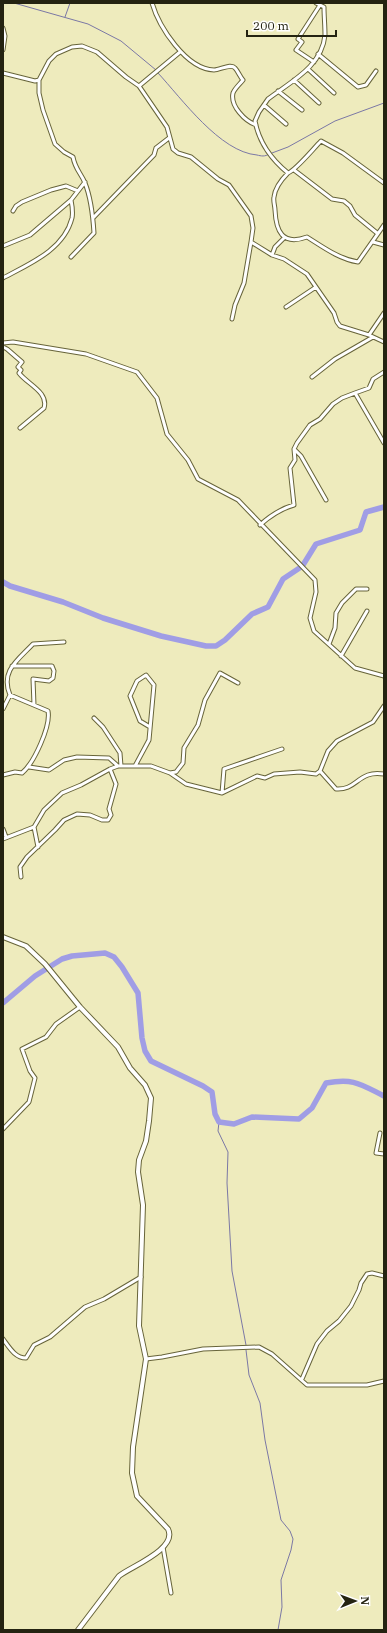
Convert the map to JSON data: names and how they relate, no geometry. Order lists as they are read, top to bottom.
{
  "scale_bar": "200 m",
  "north": "right"
}
